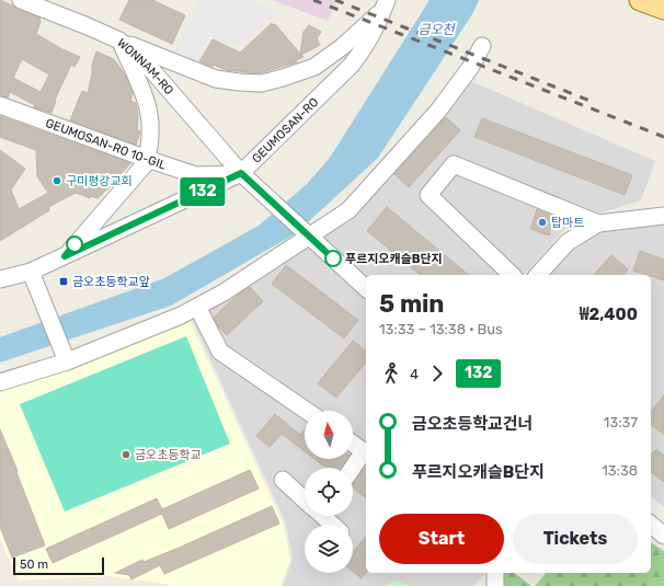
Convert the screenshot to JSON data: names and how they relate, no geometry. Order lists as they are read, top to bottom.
{
  "streets": {
    "street": ["WONNAM-RO", "GEUMOSAN-RO", "GEUMOSAN-RO 10-GIL"]
  },
  "crossings": [
    ["WONNAM-RO", "GEUMOSAN-RO"],
    ["WONNAM-RO", "GEUMOSAN-RO 10-GIL"],
    ["GEUMOSAN-RO", "GEUMOSAN-RO 10-GIL"]
  ],
  "water": ["금오천"],
  "places": {
    "other": [
      "구미평강교회",
      "탑마트",
      "푸르지오캐슬B단지",
      "금오초등학교"
    ],
    "transit": ["금오초등학교앞"]
  },
  "lines": ["bus line 132"],
  "scale_bar": "50 m",
  "north": "top",
  "page": {
    "on_map": "132",
    "heading": ["5 min", "13:33 – 13:38 · Bus", "₩2,400"],
    "legs": ["4", "132"],
    "list": [
      {
        "name": "금오초등학교건너",
        "value": "13:37"
      },
      {
        "name": "푸르지오캐슬B단지",
        "value": "13:38"
      }
    ],
    "buttons": ["Start", "Tickets"],
    "scale": "50 m"
  }
}
